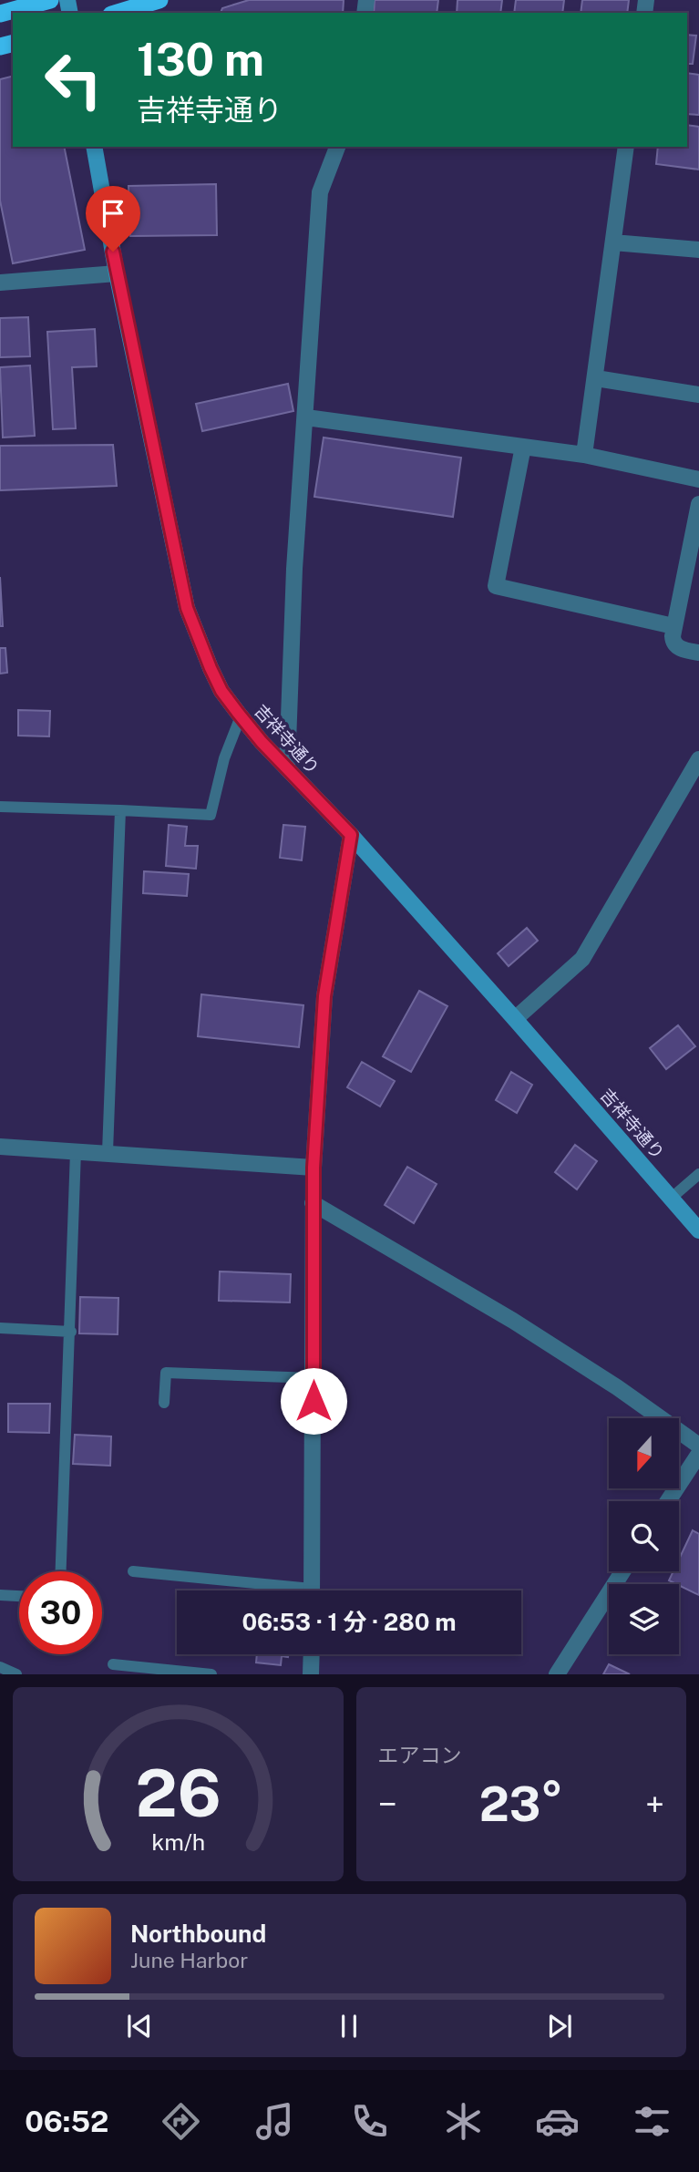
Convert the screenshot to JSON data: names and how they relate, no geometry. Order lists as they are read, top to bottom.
{
  "streets": {
    "main road": ["吉祥寺通り"]
  },
  "north": "bottom",
  "page": {
    "turn": ["130 m", "吉祥寺通り"],
    "limit": "30",
    "trip": "06:53 · 1 分 · 280 m",
    "tile": "エアコン",
    "heat": ["−", "23°", "+"],
    "song": ["Northbound", "June Harbor"],
    "tabs": "06:52",
    "gauge": ["26", "km/h"]
  }
}
